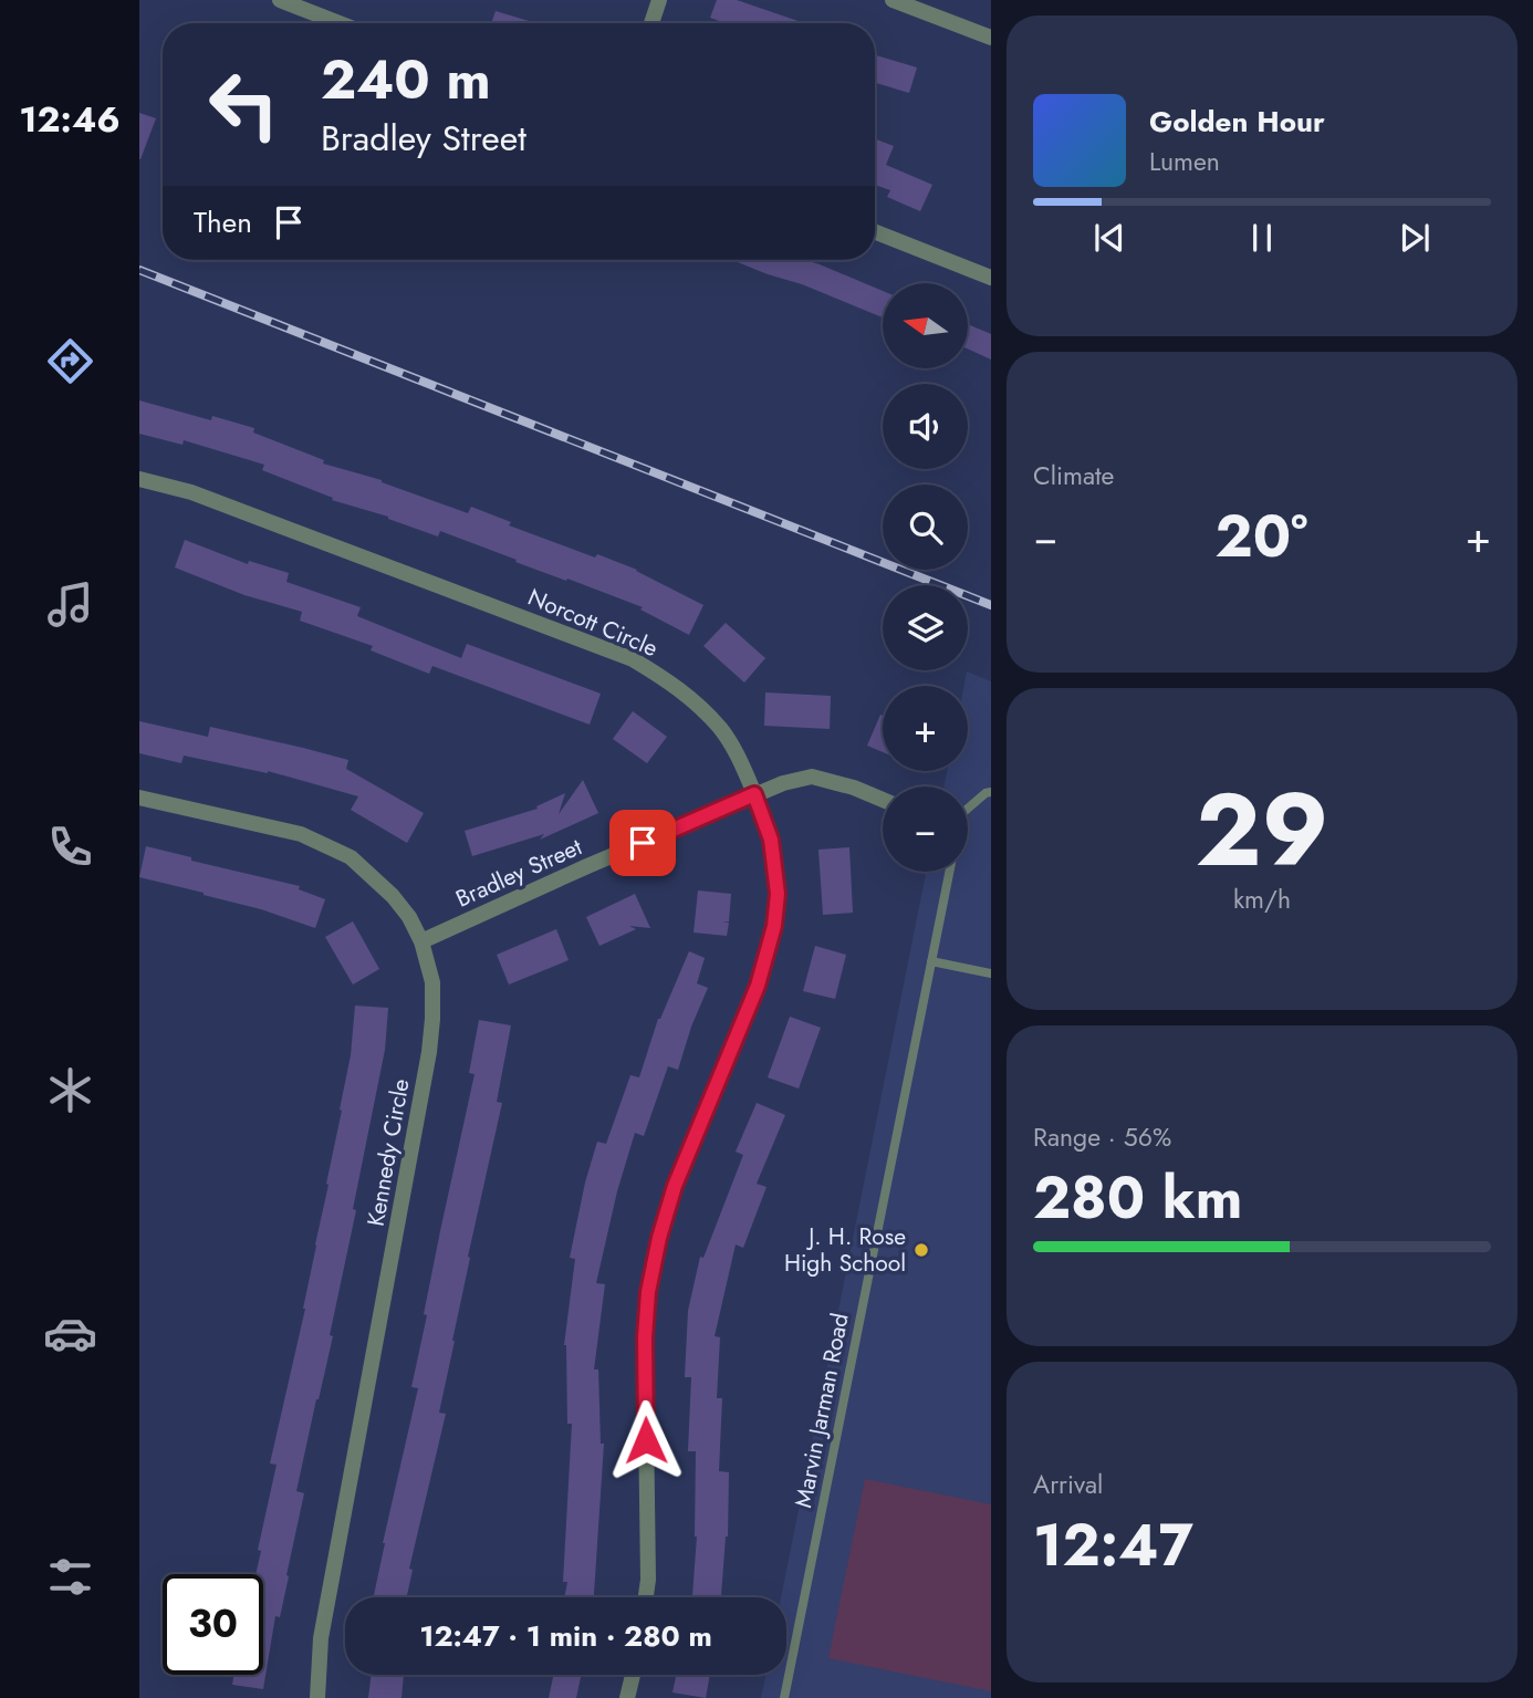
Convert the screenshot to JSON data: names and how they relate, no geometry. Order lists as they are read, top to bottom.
{
  "streets": {
    "street": ["Norcott Circle", "Bradley Street", "Kennedy Circle"],
    "lane": ["Marvin Jarman Road"]
  },
  "crossings": [
    ["Norcott Circle", "Bradley Street"],
    ["Bradley Street", "Kennedy Circle"]
  ],
  "places": ["J. H. Rose High School"],
  "north": "left",
  "page": {
    "tabs": "12:46",
    "turn": ["240 m", "Bradley Street"],
    "song": ["Golden Hour", "Lumen"],
    "then": "Then",
    "map_buttons": ["+", "−"],
    "tile": [
      "Climate",
      ["29", "km/h"],
      ["Range · 56%", "280 km"],
      ["Arrival", "12:47"]
    ],
    "heat": ["−", "20°", "+"],
    "limit": "30",
    "trip": "12:47 · 1 min · 280 m"
  }
}
